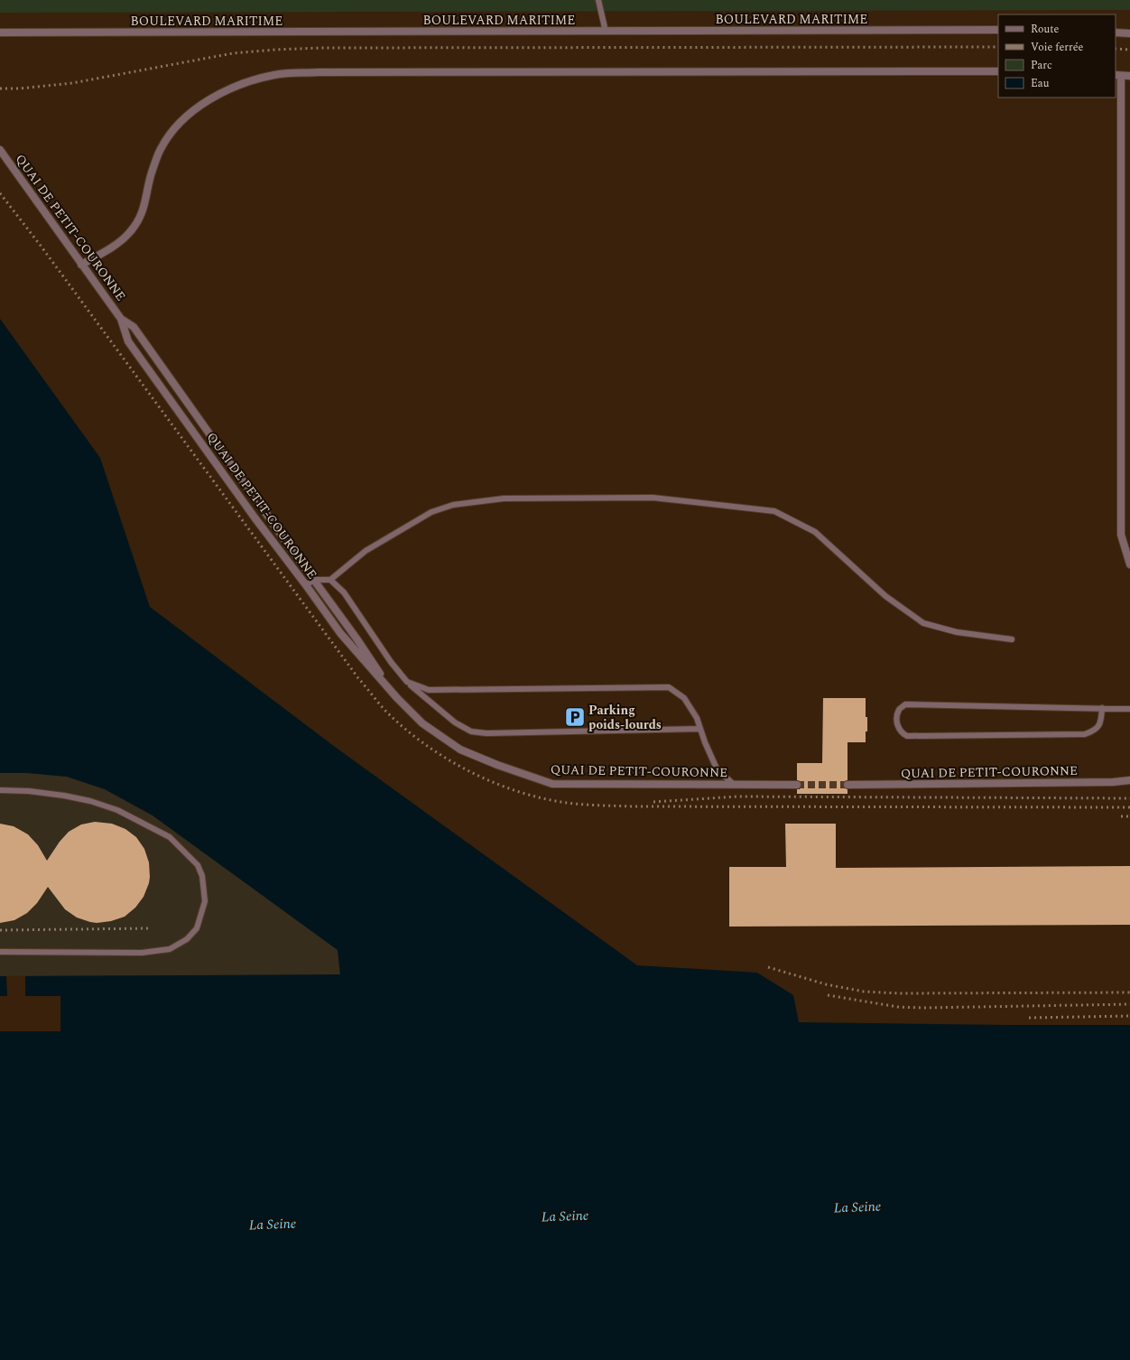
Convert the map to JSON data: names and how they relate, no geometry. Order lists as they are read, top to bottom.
{
  "streets": {
    "street": ["BOULEVARD MARITIME", "QUAI DE PETIT-COURONNE"]
  },
  "water": ["La Seine"],
  "places": {
    "parking": ["Parking poids-lourds"]
  },
  "legend": [
    "Route",
    "Voie ferrée",
    "Parc",
    "Eau"
  ]
}
